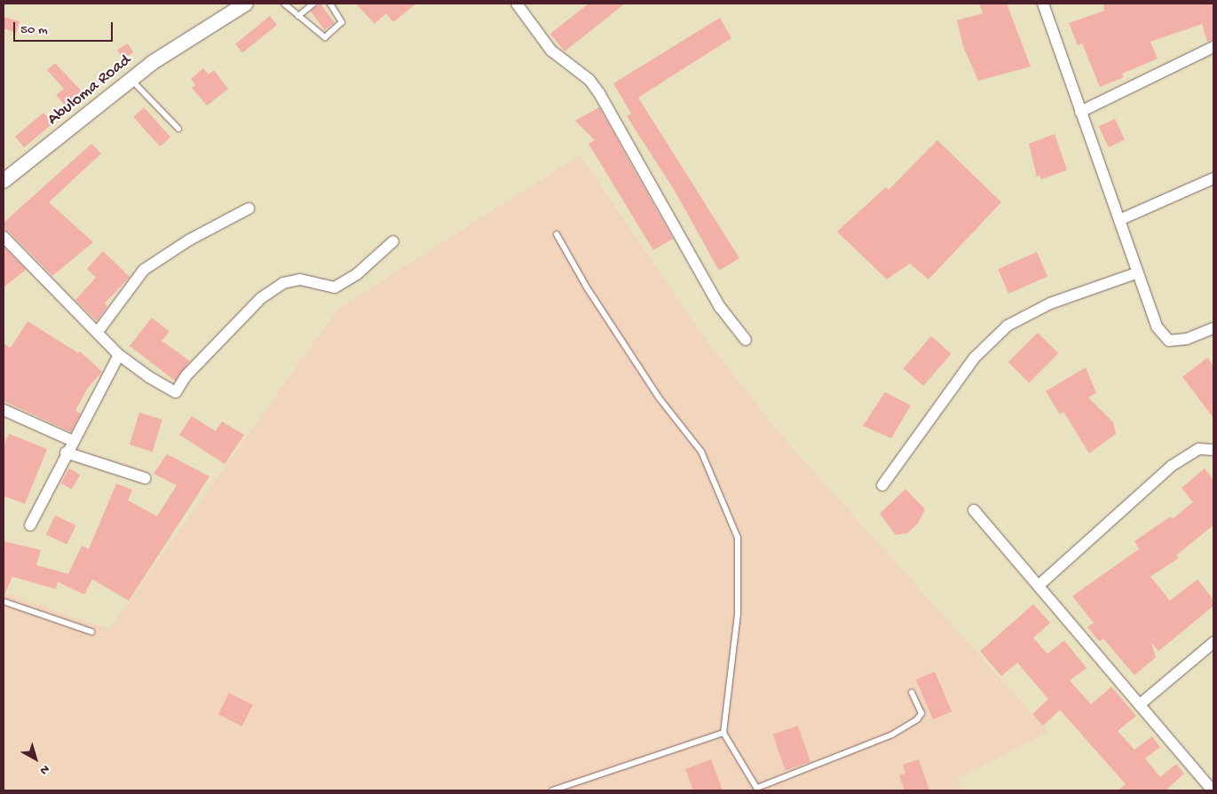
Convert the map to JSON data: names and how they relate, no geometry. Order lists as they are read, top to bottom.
{
  "streets": {
    "street": ["Abuloma Road"]
  },
  "scale_bar": "50 m",
  "north": "bottom right"
}
